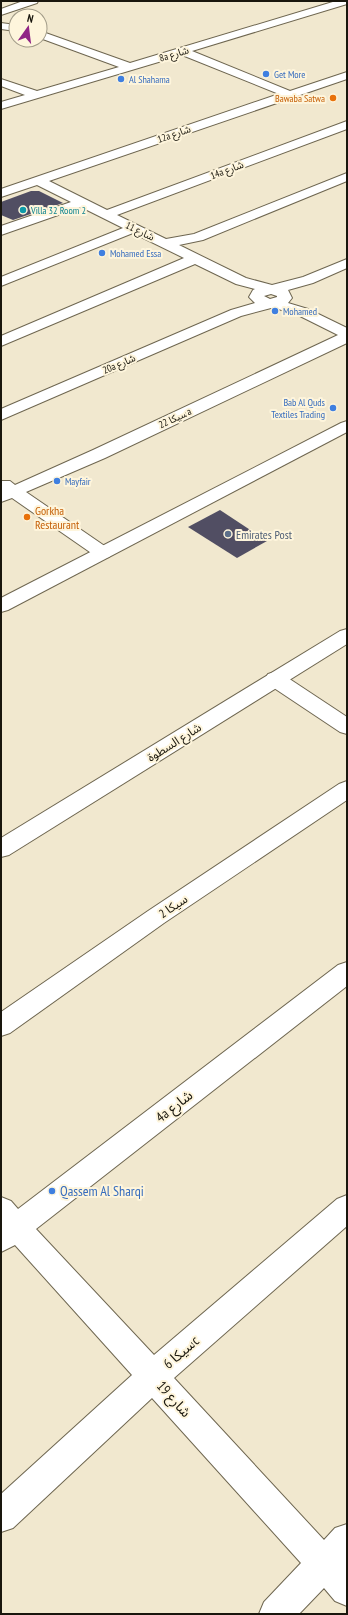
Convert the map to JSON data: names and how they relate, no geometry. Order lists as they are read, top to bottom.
{
  "streets": {
    "street": [
      "8a شارع",
      "12a شارع",
      "14a شارع",
      "شارع 11",
      "20a شارع",
      "سيكا 22a",
      "شارع السطوة",
      "سيكا 2",
      "4a شارع",
      "سيكا 6c",
      "شارع 19"
    ]
  },
  "crossings": [
    ["12a شارع", "شارع 11"],
    ["14a شارع", "شارع 11"],
    ["شارع 11", "20a شارع"],
    ["4a شارع", "شارع 19"],
    ["سيكا 6c", "شارع 19"]
  ],
  "places": [
    "Get More",
    "Al Shahama",
    "Bawaba Satwa",
    "Villa 32 Room 2",
    "Mohamed Essa",
    "Mohamed",
    "Bab Al Quds Textiles Trading",
    "Mayfair",
    "Gorkha Restaurant",
    "Emirates Post",
    "Qassem Al Sharqi"
  ],
  "north": "top"
}
